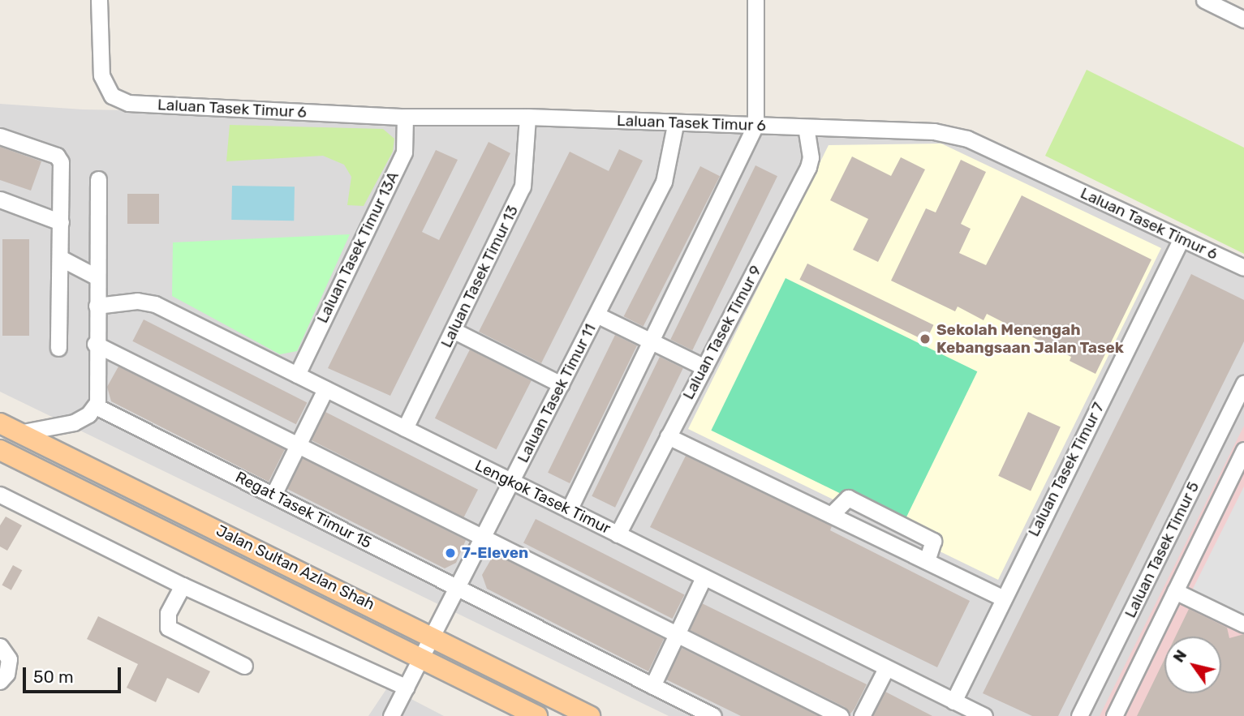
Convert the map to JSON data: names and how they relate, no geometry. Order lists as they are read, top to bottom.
{
  "streets": {
    "main road": ["Jalan Sultan Azlan Shah"],
    "street": [
      "Laluan Tasek Timur 6",
      "Laluan Tasek Timur 13A",
      "Laluan Tasek Timur 13",
      "Laluan Tasek Timur 9",
      "Laluan Tasek Timur 11",
      "Laluan Tasek Timur 7",
      "Lengkok Tasek Timur",
      "Regat Tasek Timur 15",
      "Laluan Tasek Timur 5"
    ]
  },
  "crossings": [
    ["Laluan Tasek Timur 6", "Laluan Tasek Timur 13A"],
    ["Laluan Tasek Timur 6", "Laluan Tasek Timur 13"],
    ["Laluan Tasek Timur 6", "Laluan Tasek Timur 9"],
    ["Laluan Tasek Timur 6", "Laluan Tasek Timur 11"],
    ["Laluan Tasek Timur 6", "Laluan Tasek Timur 7"],
    ["Laluan Tasek Timur 13A", "Lengkok Tasek Timur"],
    ["Laluan Tasek Timur 13", "Lengkok Tasek Timur"],
    ["Laluan Tasek Timur 9", "Lengkok Tasek Timur"],
    ["Laluan Tasek Timur 11", "Lengkok Tasek Timur"],
    ["Laluan Tasek Timur 11", "Regat Tasek Timur 15"],
    ["Laluan Tasek Timur 11", "Jalan Sultan Azlan Shah"],
    ["Laluan Tasek Timur 7", "Lengkok Tasek Timur"]
  ],
  "places": ["Sekolah Menengah Kebangsaan Jalan Tasek", "7-Eleven"],
  "scale_bar": "50 m",
  "north": "top left"
}
